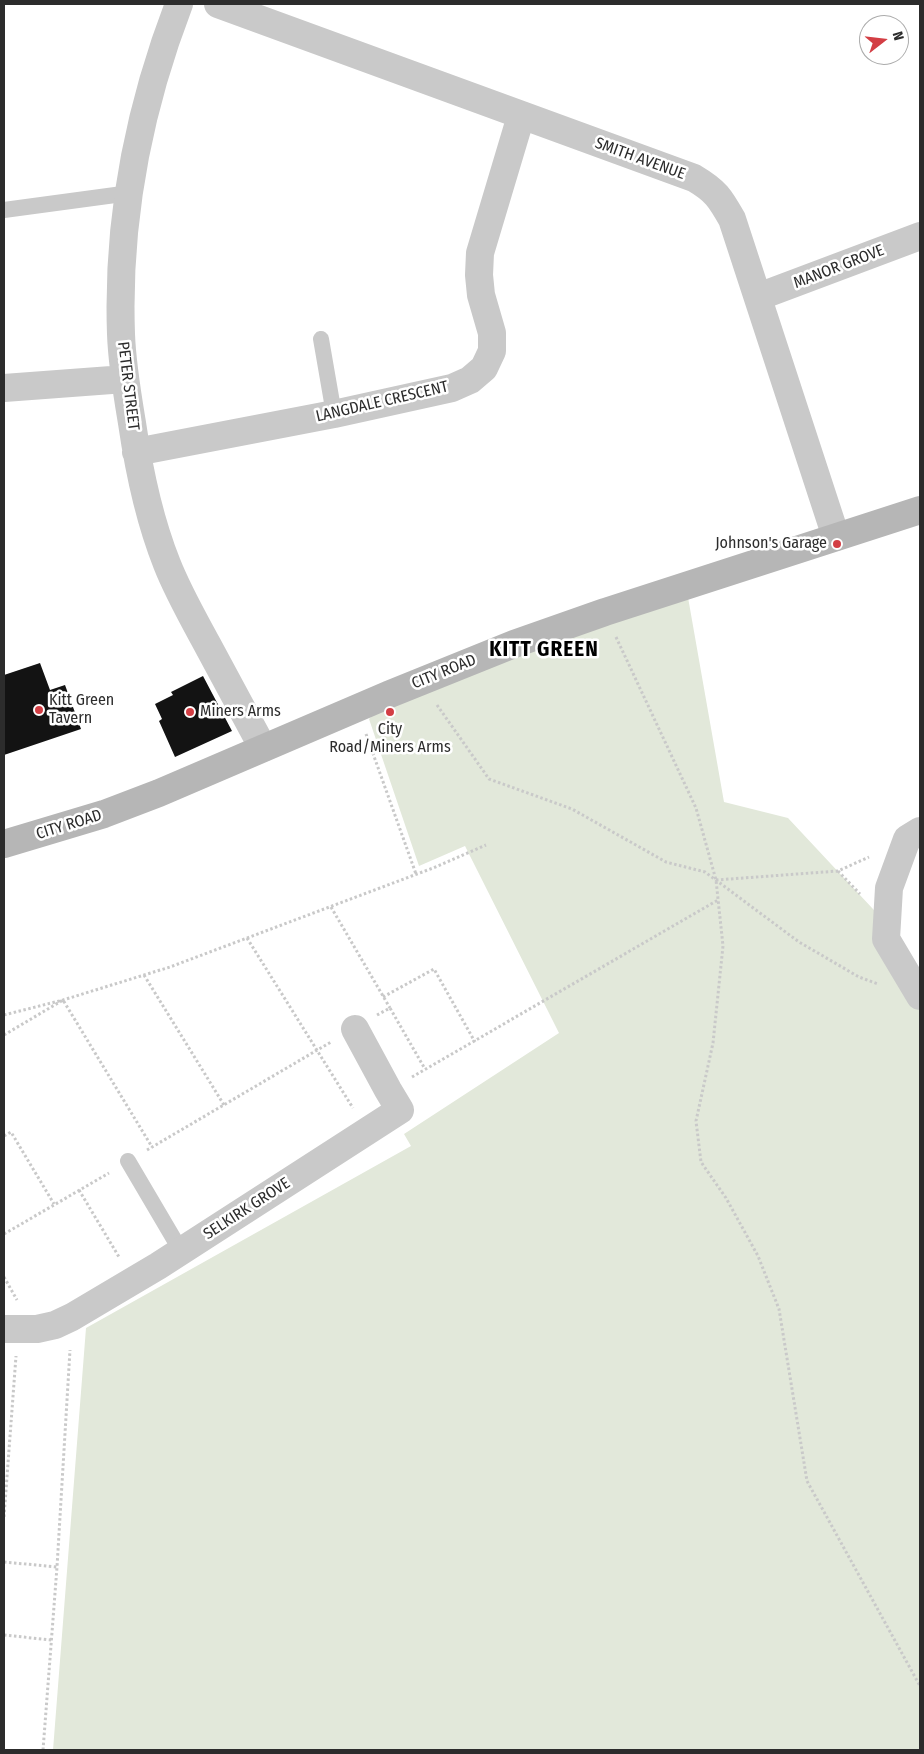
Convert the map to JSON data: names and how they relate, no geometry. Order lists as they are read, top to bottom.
{
  "streets": {
    "street": [
      "SMITH AVENUE",
      "MANOR GROVE",
      "PETER STREET",
      "LANGDALE CRESCENT",
      "CITY ROAD",
      "SELKIRK GROVE"
    ]
  },
  "crossings": [
    ["SMITH AVENUE", "MANOR GROVE"],
    ["SMITH AVENUE", "LANGDALE CRESCENT"],
    ["SMITH AVENUE", "CITY ROAD"],
    ["PETER STREET", "LANGDALE CRESCENT"],
    ["PETER STREET", "CITY ROAD"]
  ],
  "districts": ["KITT GREEN"],
  "places": [
    "Johnson's Garage",
    "Kitt Green Tavern",
    "Miners Arms",
    "City Road/Miners Arms"
  ],
  "north": "right"
}
